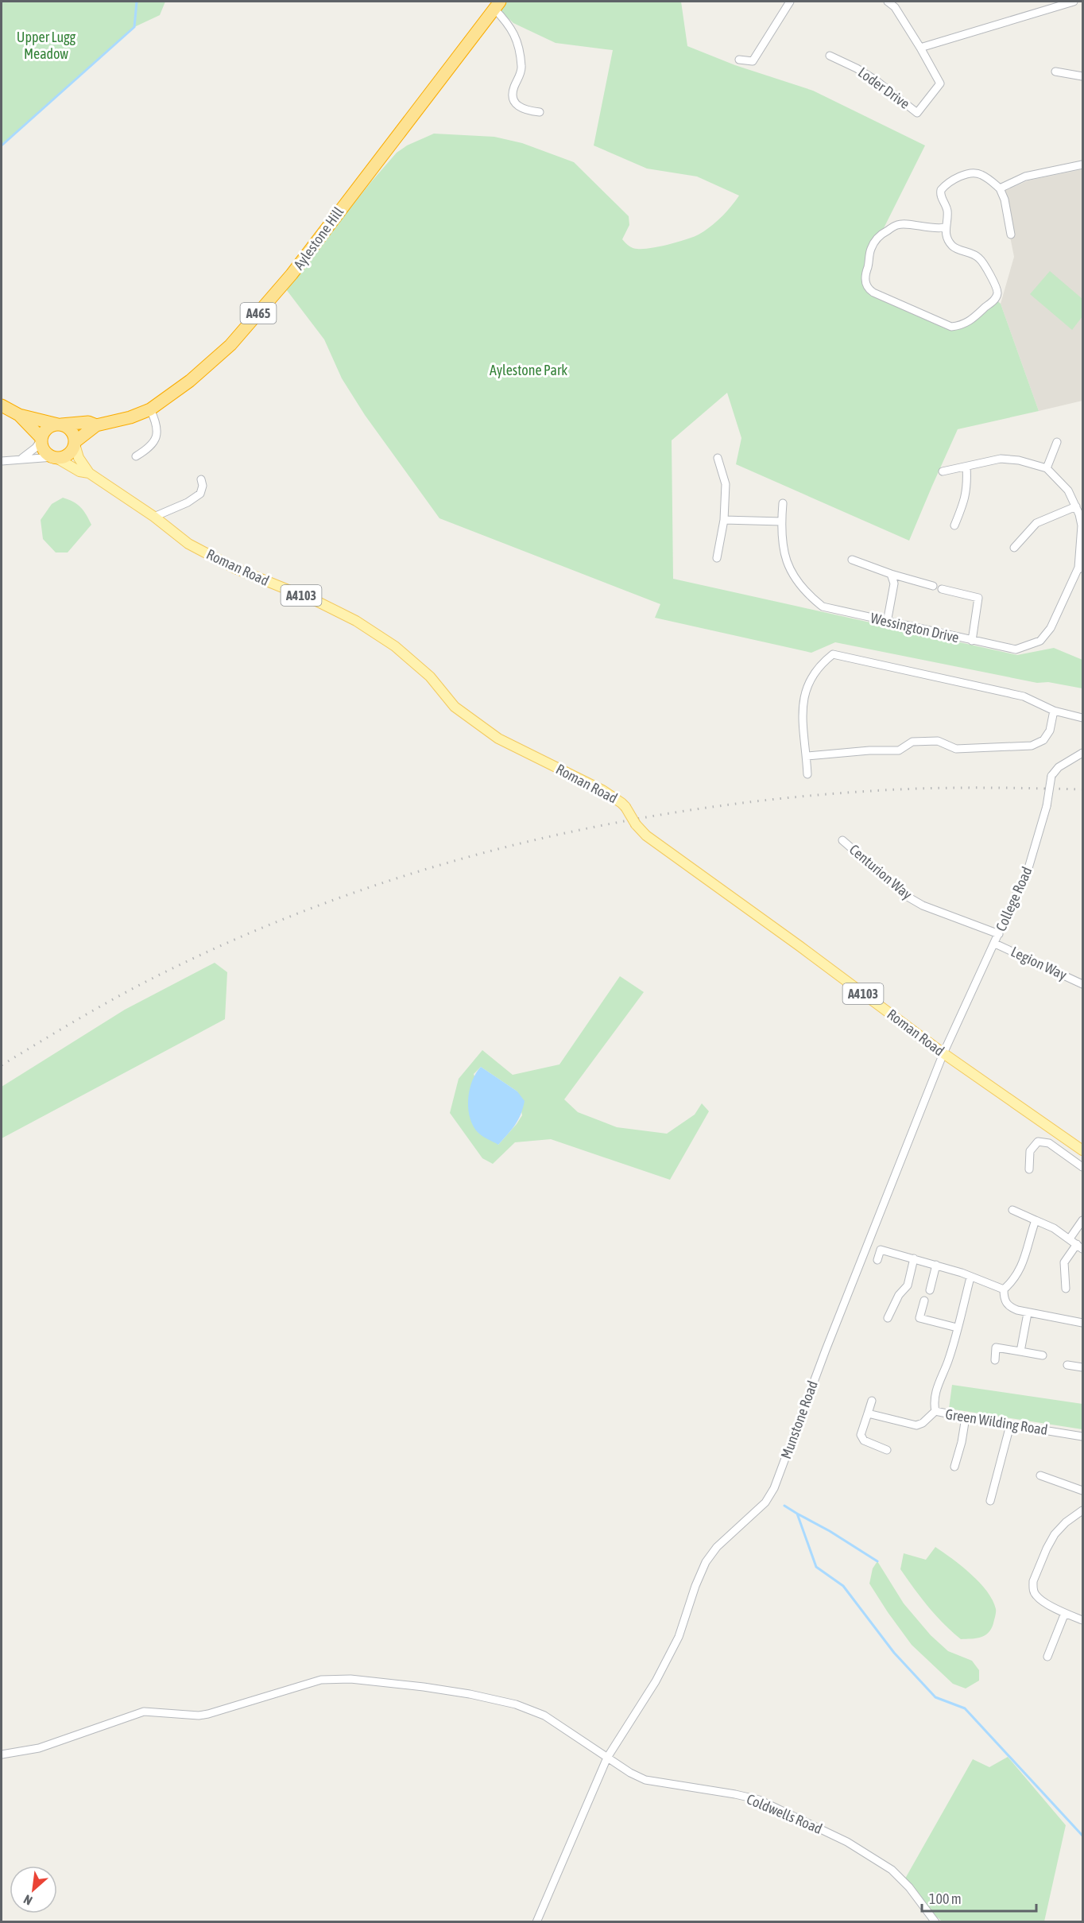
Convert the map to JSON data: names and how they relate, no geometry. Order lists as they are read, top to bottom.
{
  "streets": {
    "highway": ["Aylestone Hill", "A465", "A4103"],
    "main road": ["Roman Road"],
    "street": [
      "Loder Drive",
      "Wessington Drive",
      "Centurion Way",
      "College Road",
      "Legion Way",
      "Munstone Road",
      "Green Wilding Road",
      "Coldwells Road"
    ]
  },
  "crossings": [
    ["Aylestone Hill", "Roman Road"],
    ["Aylestone Hill", "A4103"],
    ["Roman Road", "A4103"],
    ["Roman Road", "College Road"],
    ["Roman Road", "Munstone Road"],
    ["Centurion Way", "College Road"],
    ["College Road", "Legion Way"],
    ["College Road", "Munstone Road"],
    ["Munstone Road", "Coldwells Road"]
  ],
  "parks": ["Upper Lugg Meadow", "Aylestone Park"],
  "scale_bar": "100 m",
  "north": "bottom left"
}
